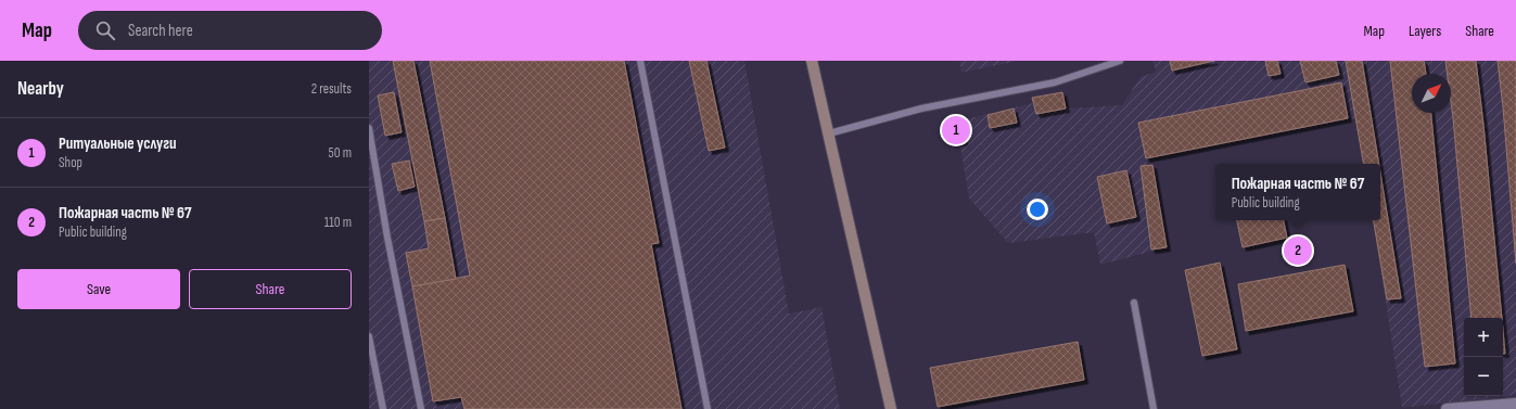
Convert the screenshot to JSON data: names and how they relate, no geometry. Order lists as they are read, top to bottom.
{
  "north": "top right",
  "page": {
    "header": "Map",
    "search": "Search here",
    "nav": ["Map", "Layers", "Share"],
    "heading": ["Nearby", "2 results"],
    "pins": ["1", "2"],
    "list": [
      {
        "mark": "1",
        "name": "Ритуальные услуги",
        "note": "Shop",
        "value": "50 m"
      },
      {
        "mark": "2",
        "name": "Пожарная часть № 67",
        "note": "Public building",
        "value": "110 m"
      }
    ],
    "popup": ["Пожарная часть № 67", "Public building"],
    "buttons": ["Save", "Share"],
    "map_buttons": ["+", "−"]
  }
}
